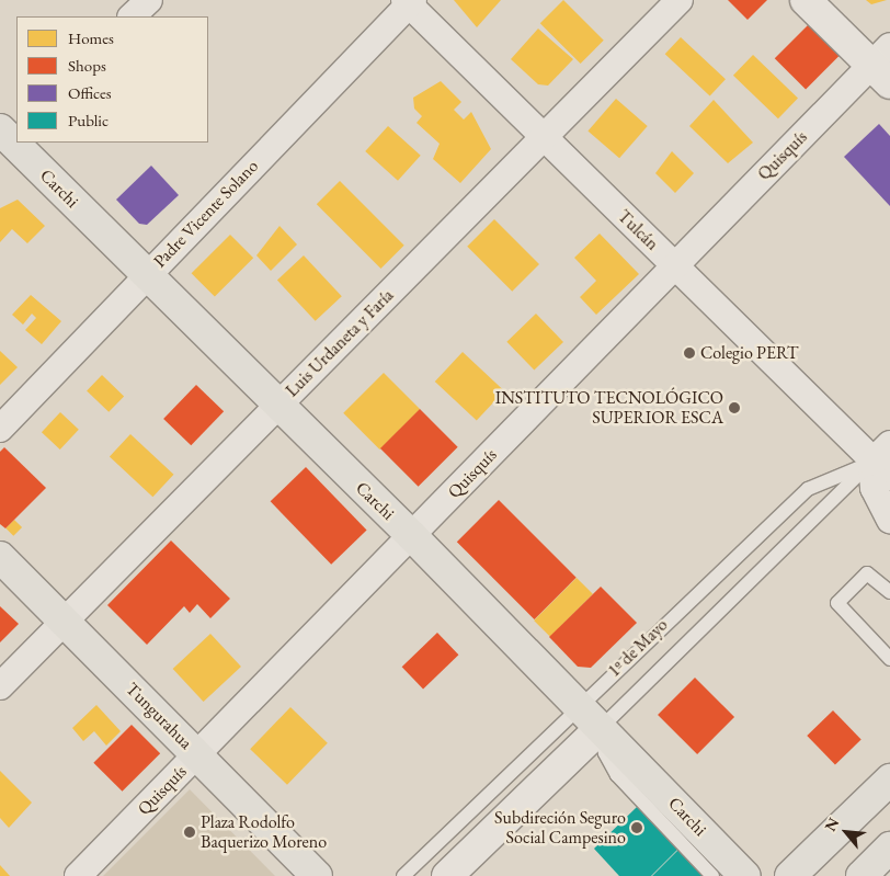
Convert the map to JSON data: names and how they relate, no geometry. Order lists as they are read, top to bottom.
{
  "streets": {
    "main road": ["Carchi", "Tungurahua"],
    "street": [
      "Quisquís",
      "Padre Vicente Solano",
      "Tulcán",
      "Luis Urdaneta y Faría",
      "1º de Mayo"
    ]
  },
  "crossings": [
    ["Quisquís", "Carchi"],
    ["Quisquís", "Tulcán"],
    ["Quisquís", "Tungurahua"],
    ["Carchi", "Padre Vicente Solano"],
    ["Carchi", "Luis Urdaneta y Faría"],
    ["Carchi", "1º de Mayo"],
    ["Padre Vicente Solano", "Tulcán"],
    ["Tulcán", "Luis Urdaneta y Faría"],
    ["Tulcán", "1º de Mayo"],
    ["Luis Urdaneta y Faría", "Tungurahua"]
  ],
  "places": [
    "Colegio PERT",
    "INSTITUTO TECNOLÓGICO SUPERIOR ESCA",
    "Subdireción Seguro Social Campesino",
    "Plaza Rodolfo Baquerizo Moreno"
  ],
  "legend": [
    "Homes",
    "Shops",
    "Offices",
    "Public"
  ],
  "north": "top left"
}
